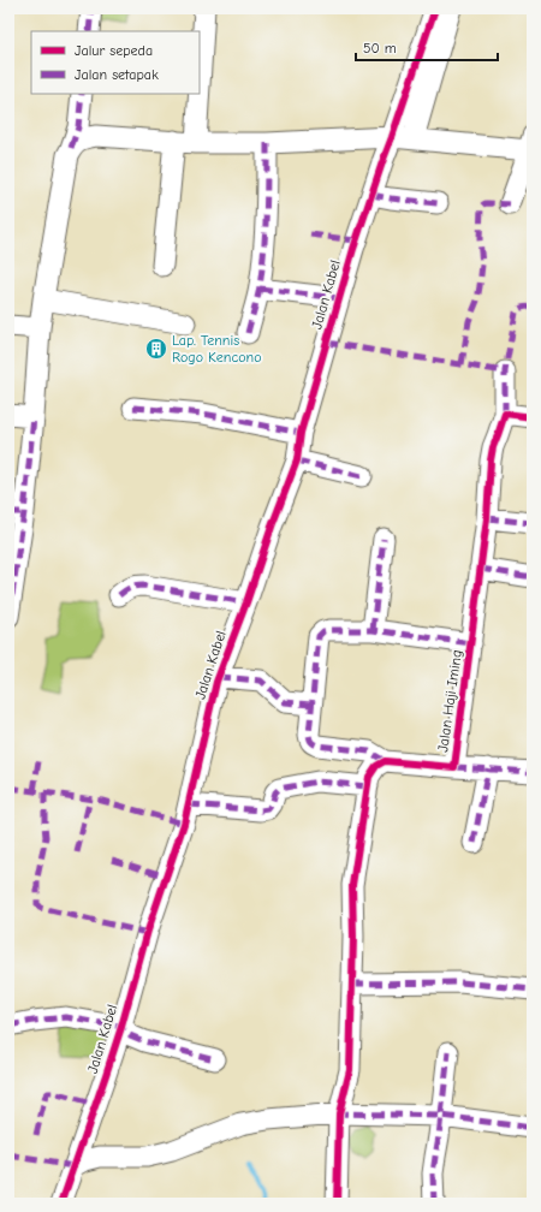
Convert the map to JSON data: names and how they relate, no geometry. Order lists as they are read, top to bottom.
{
  "streets": {
    "street": ["Jalan Kabel", "Jalan Haji Iming"]
  },
  "places": {
    "building": ["Lap. Tennis Rogo Kencono"]
  },
  "legend": ["Jalur sepeda", "Jalan setapak"],
  "scale_bar": "50 m"
}
